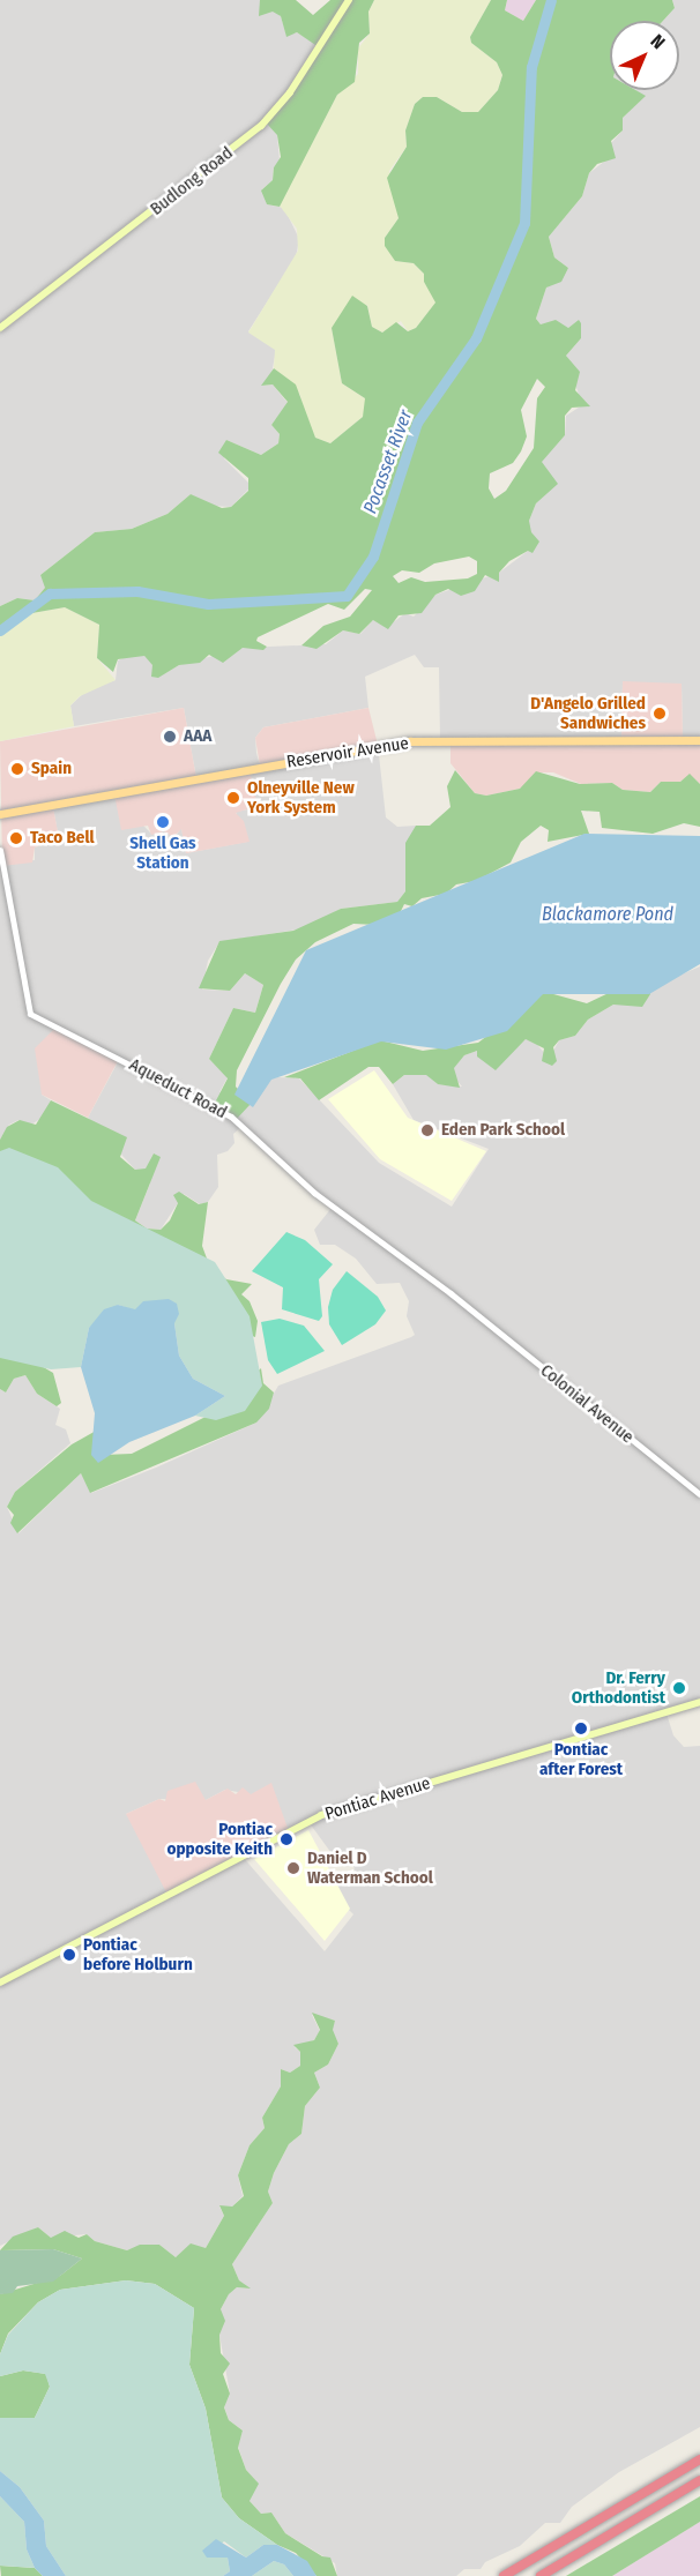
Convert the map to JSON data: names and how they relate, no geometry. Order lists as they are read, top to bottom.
{
  "streets": {
    "main road": ["Budlong Road", "Reservoir Avenue", "Pontiac Avenue"],
    "street": ["Aqueduct Road", "Colonial Avenue"]
  },
  "crossings": [
    ["Aqueduct Road", "Colonial Avenue"]
  ],
  "water": ["Pocasset River", "Blackamore Pond"],
  "places": [
    "D'Angelo Grilled Sandwiches",
    "AAA",
    "Spain",
    "Olneyville New York System",
    "Shell Gas Station",
    "Taco Bell",
    "Eden Park School",
    "Dr. Ferry Orthodontist",
    "Pontiac after Forest",
    "Pontiac opposite Keith",
    "Daniel D Waterman School",
    "Pontiac before Holburn"
  ],
  "north": "top right"
}
